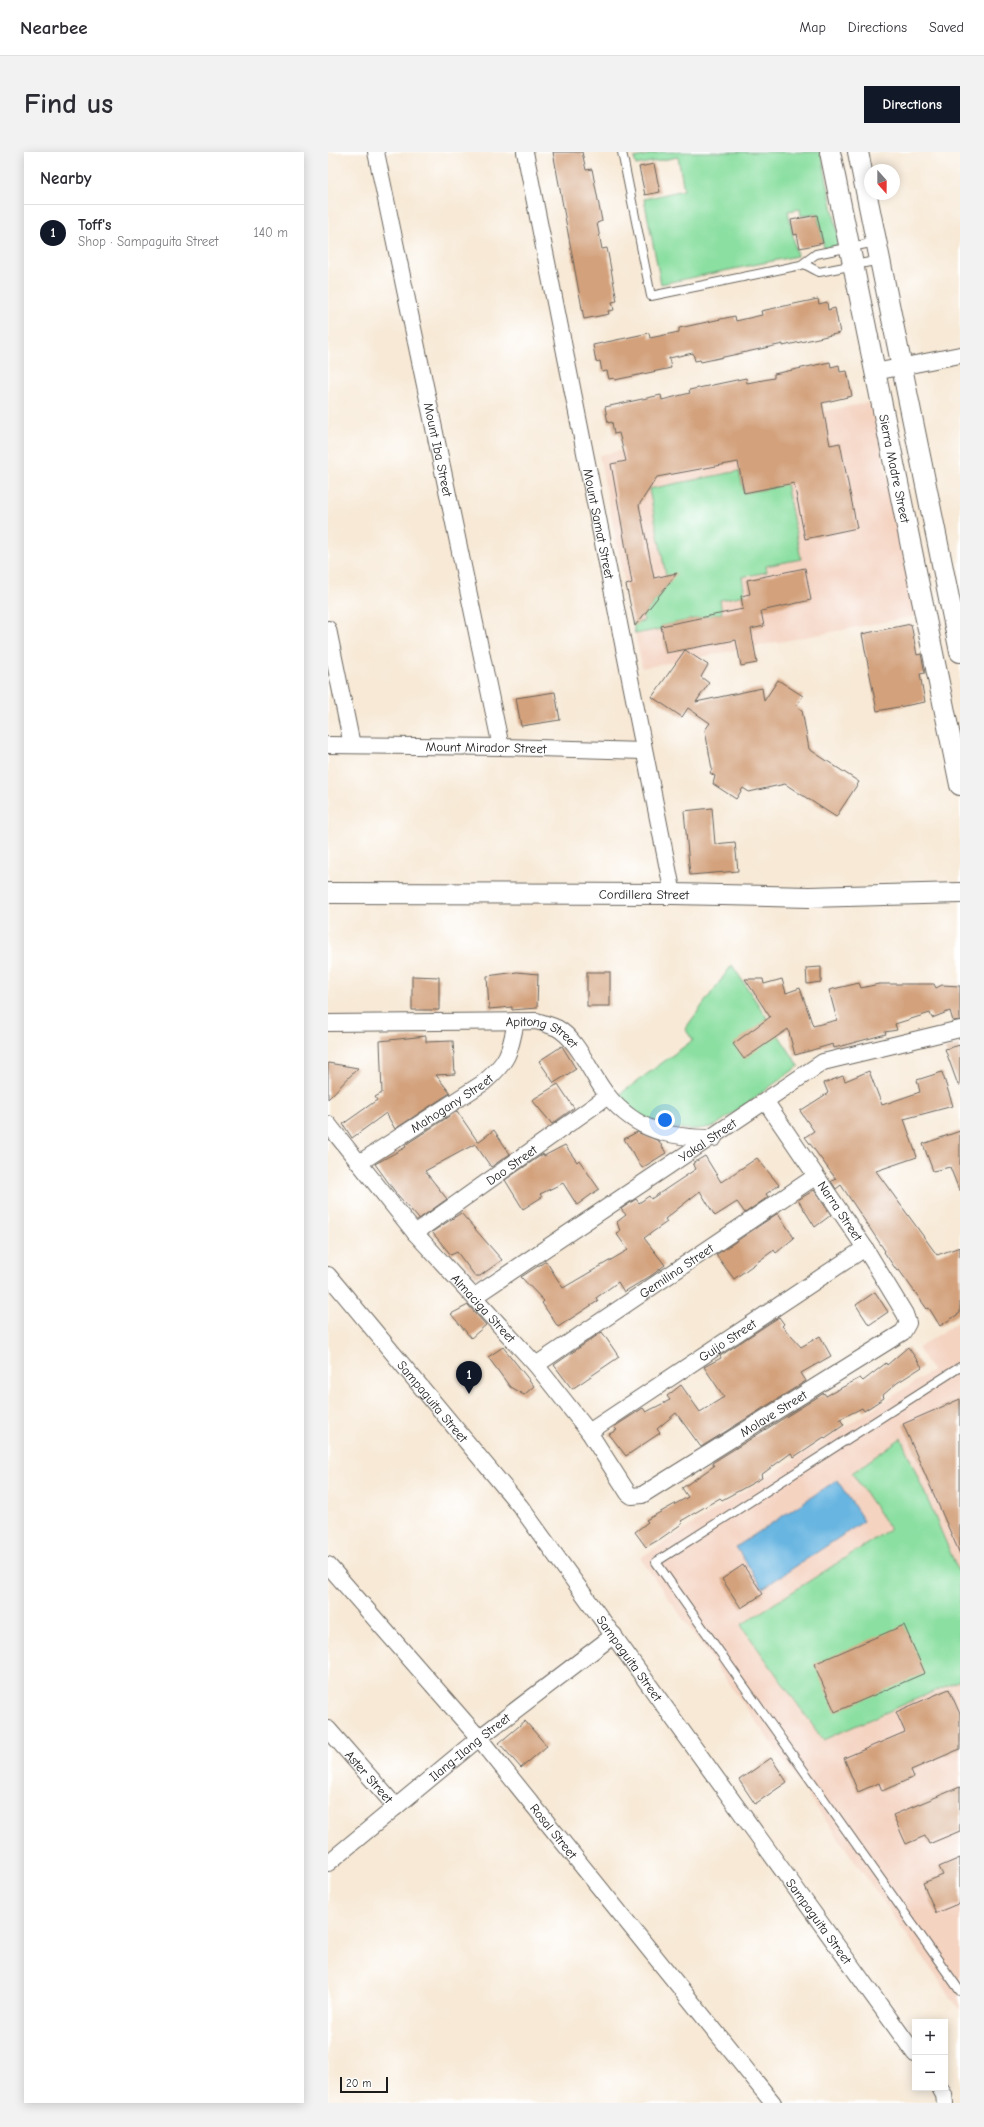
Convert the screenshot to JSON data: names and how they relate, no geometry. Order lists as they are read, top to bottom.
{
  "streets": {
    "street": [
      "Mount Iba Street",
      "Sierra Madre Street",
      "Mount Samat Street",
      "Mount Mirador Street",
      "Cordillera Street",
      "Apitong Street",
      "Mahogany Street",
      "Yakal Street",
      "Dao Street",
      "Narra Street",
      "Gemilina Street",
      "Almaciga Street",
      "Guijo Street",
      "Sampaguita Street",
      "Molave Street",
      "Ilang-Ilang Street",
      "Aster Street",
      "Rosal Street"
    ]
  },
  "crossings": [
    ["Mount Iba Street", "Mount Mirador Street"],
    ["Mount Samat Street", "Mount Mirador Street"],
    ["Mount Samat Street", "Cordillera Street"],
    ["Apitong Street", "Mahogany Street"],
    ["Apitong Street", "Yakal Street"],
    ["Apitong Street", "Dao Street"],
    ["Mahogany Street", "Almaciga Street"],
    ["Yakal Street", "Narra Street"],
    ["Yakal Street", "Almaciga Street"],
    ["Dao Street", "Almaciga Street"],
    ["Narra Street", "Gemilina Street"],
    ["Narra Street", "Guijo Street"],
    ["Narra Street", "Molave Street"],
    ["Gemilina Street", "Almaciga Street"],
    ["Almaciga Street", "Guijo Street"],
    ["Almaciga Street", "Molave Street"],
    ["Sampaguita Street", "Ilang-Ilang Street"],
    ["Ilang-Ilang Street", "Aster Street"],
    ["Ilang-Ilang Street", "Rosal Street"]
  ],
  "scale_bar": "20 m",
  "north": "bottom",
  "page": {
    "header": "Nearbee",
    "nav": ["Map", "Directions", "Saved"],
    "buttons": "Directions",
    "title": "Find us",
    "heading": "Nearby",
    "list": [
      {
        "mark": "1",
        "name": "Toff's",
        "note": "Shop · Sampaguita Street",
        "value": "140 m"
      }
    ],
    "pins": "1",
    "map_buttons": ["+", "−"],
    "scale": "20 m"
  }
}
